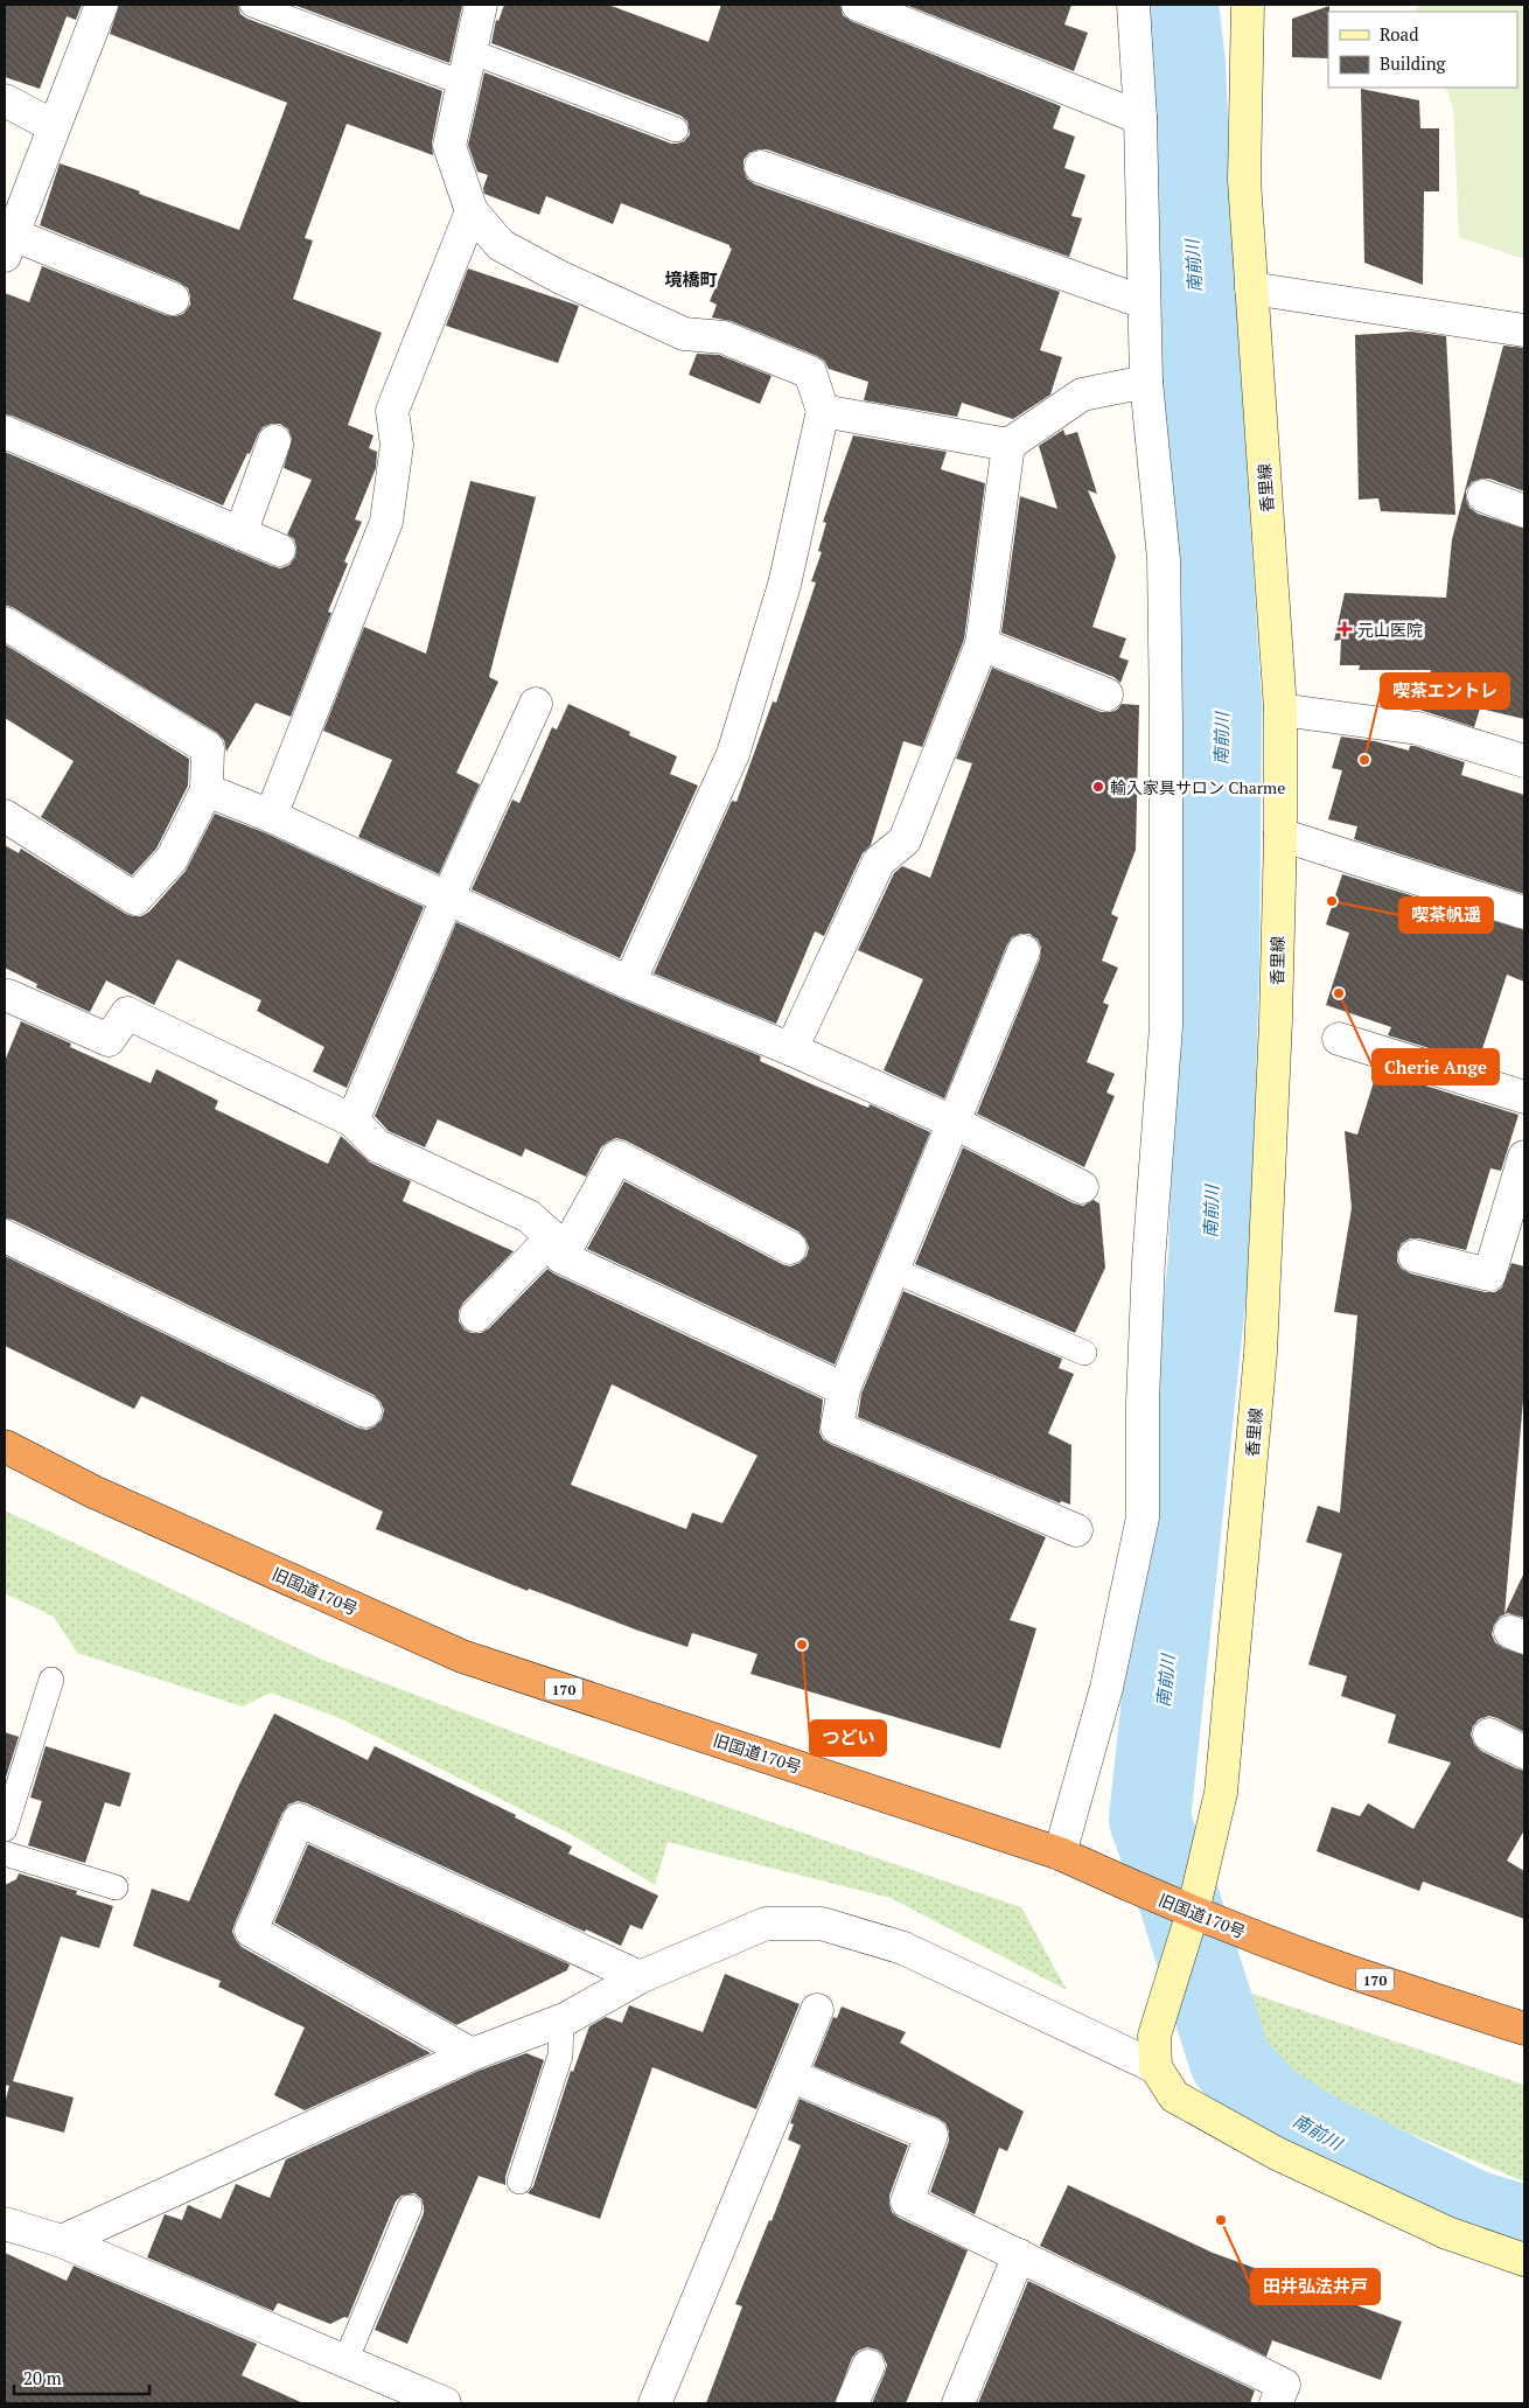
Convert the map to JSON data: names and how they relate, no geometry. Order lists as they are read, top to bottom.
{
  "streets": {
    "highway": ["旧国道170号", "170"],
    "street": ["香里線"]
  },
  "crossings": [
    ["香里線", "旧国道170号"]
  ],
  "districts": ["境橋町"],
  "water": ["南前川"],
  "places": {
    "health": ["元山医院"],
    "other": [
      "喫茶エントレ",
      "輸入家具サロン Charme",
      "喫茶帆遥",
      "Cherie Ange",
      "つどい",
      "田井弘法井戸"
    ]
  },
  "legend": ["Road", "Building"],
  "scale_bar": "20 m"
}
